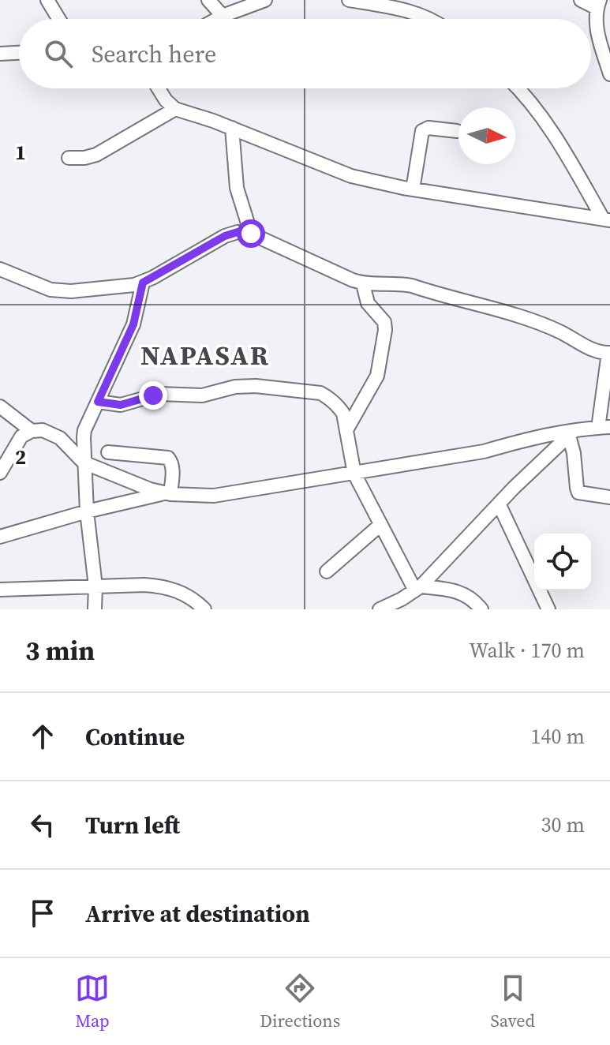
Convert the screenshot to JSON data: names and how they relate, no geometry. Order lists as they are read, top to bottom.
{
  "districts": ["NAPASAR"],
  "north": "right",
  "page": {
    "search": "Search here",
    "heading": ["3 min", "Walk · 170 m"],
    "list": [
      ["Continue", "140 m"],
      ["Turn left", "30 m"],
      "Arrive at destination"
    ],
    "nav": ["Map", "Directions", "Saved"]
  },
  "grid": {
    "rows": ["1", "2"]
  }
}
